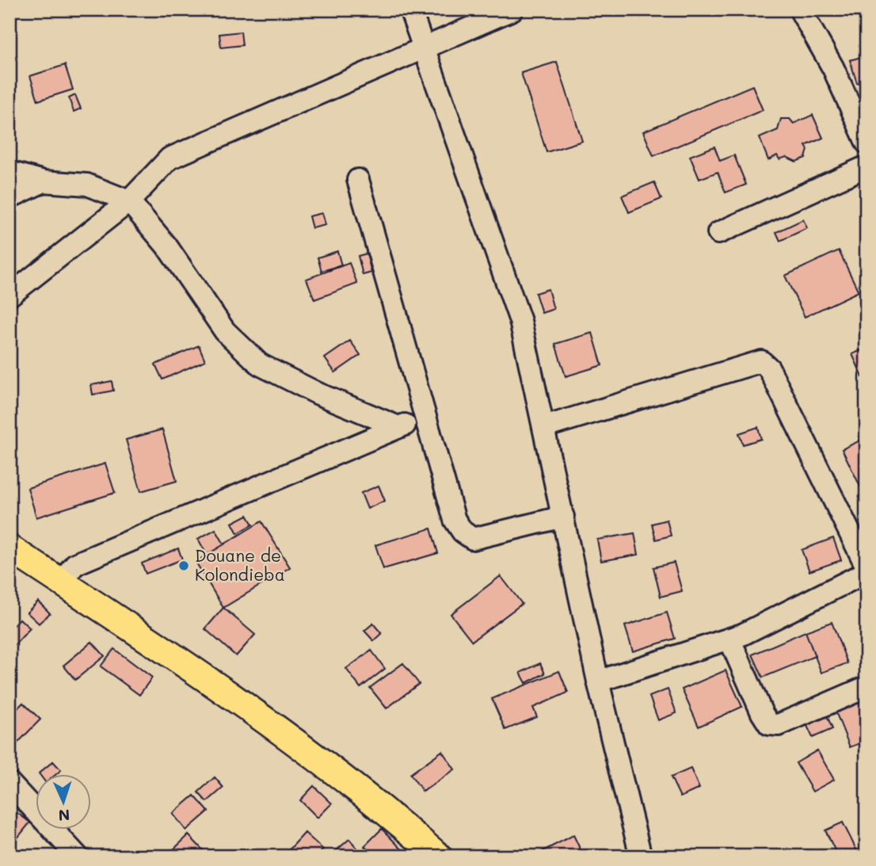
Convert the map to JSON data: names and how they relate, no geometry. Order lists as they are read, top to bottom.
{
  "places": ["Douane de Kolondieba"],
  "north": "bottom"
}
